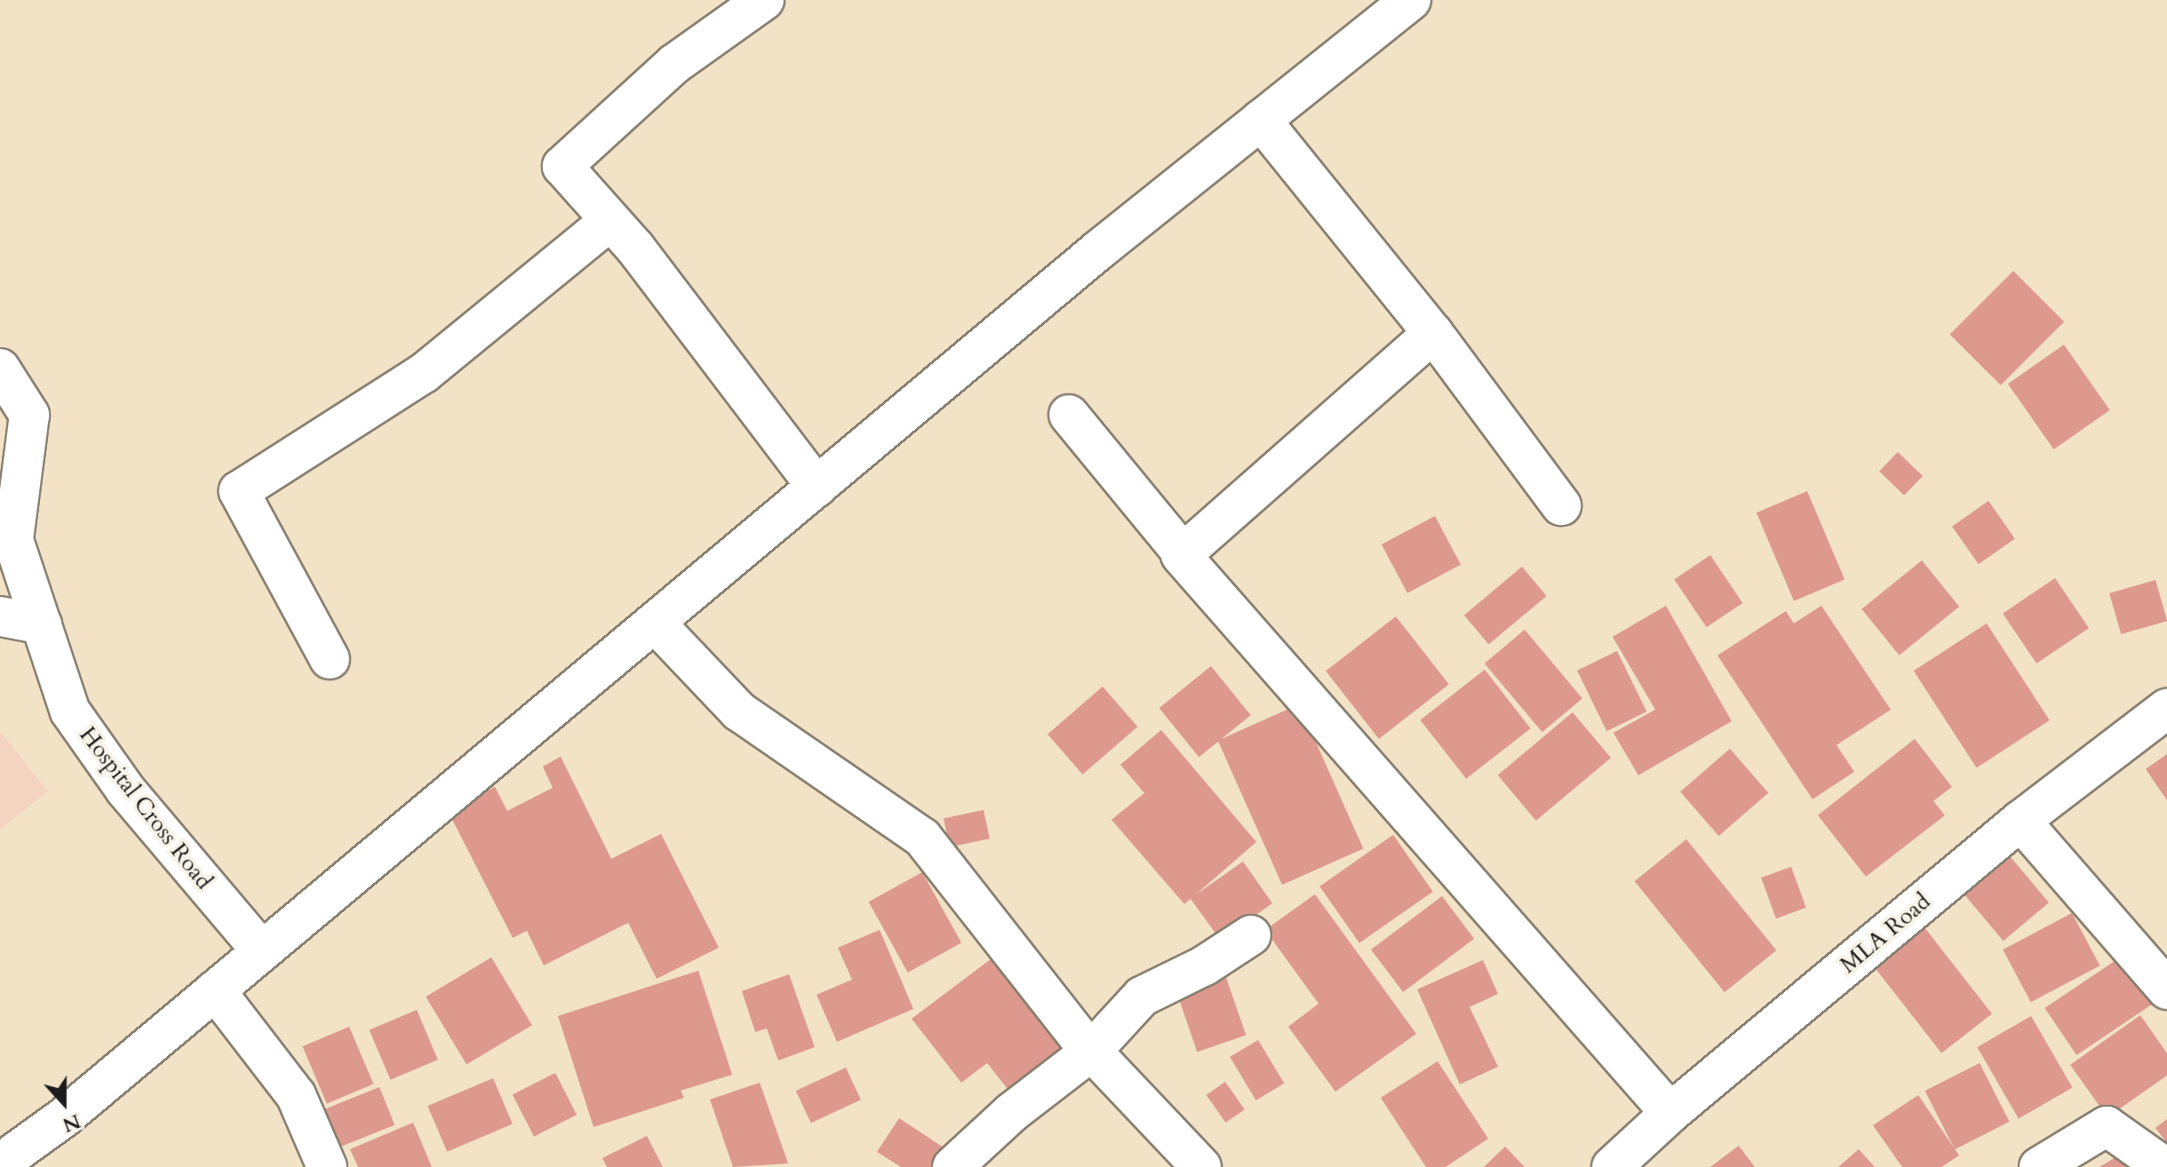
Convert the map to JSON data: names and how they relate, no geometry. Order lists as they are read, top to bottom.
{
  "streets": {
    "street": ["Hospital Cross Road", "MLA Road"]
  },
  "north": "bottom"
}
